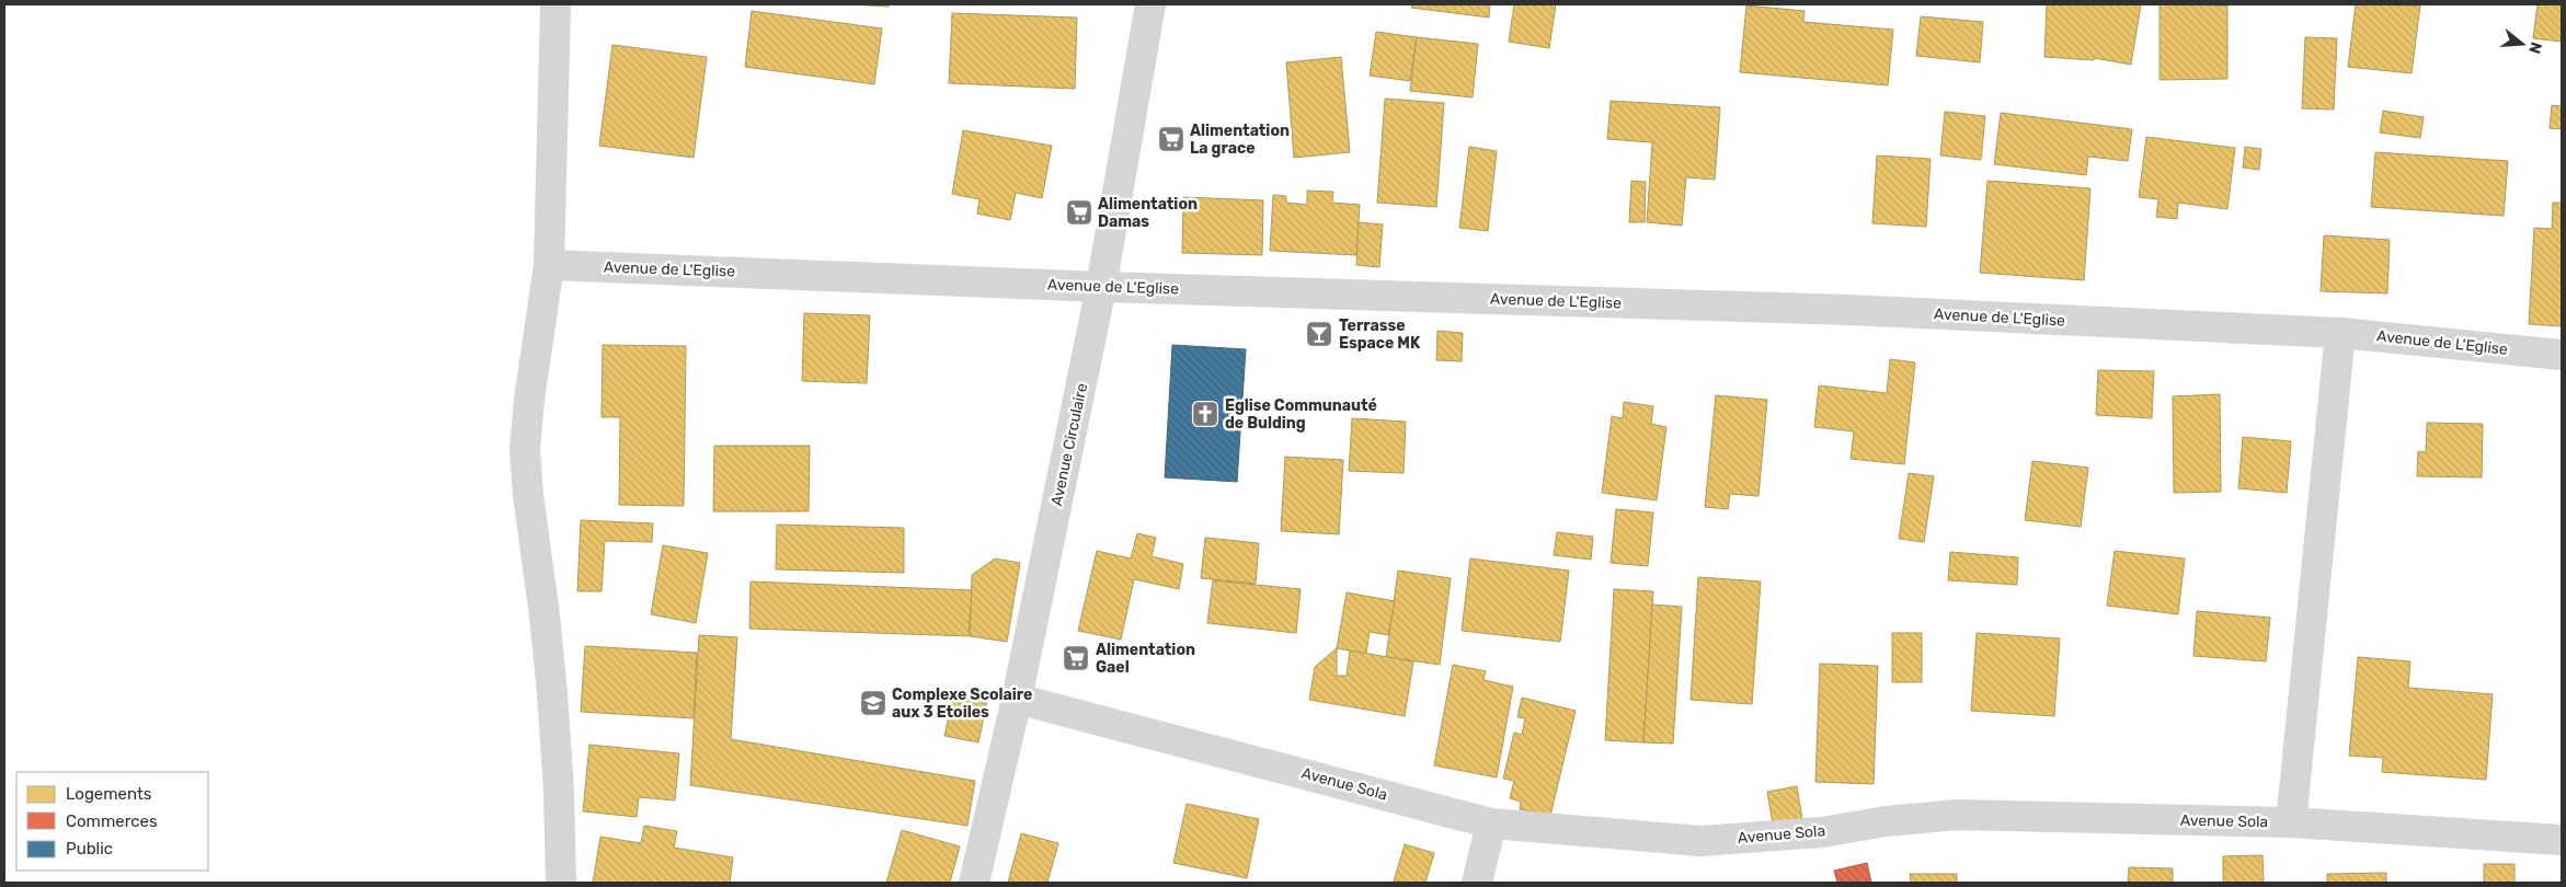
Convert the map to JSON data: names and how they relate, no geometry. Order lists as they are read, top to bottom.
{
  "streets": {
    "street": ["Avenue de L'Eglise", "Avenue Circulaire", "Avenue Sola"]
  },
  "crossings": [
    ["Avenue de L'Eglise", "Avenue Circulaire"],
    ["Avenue Circulaire", "Avenue Sola"]
  ],
  "places": {
    "supermarket": ["Alimentation La grace", "Alimentation Damas", "Alimentation Gael"],
    "bar": ["Terrasse Espace MK"],
    "church": ["Eglise Communauté de Bulding"],
    "school or university": ["Complexe Scolaire aux 3 Etoiles"]
  },
  "legend": ["Logements", "Commerces", "Public"],
  "north": "right"
}
